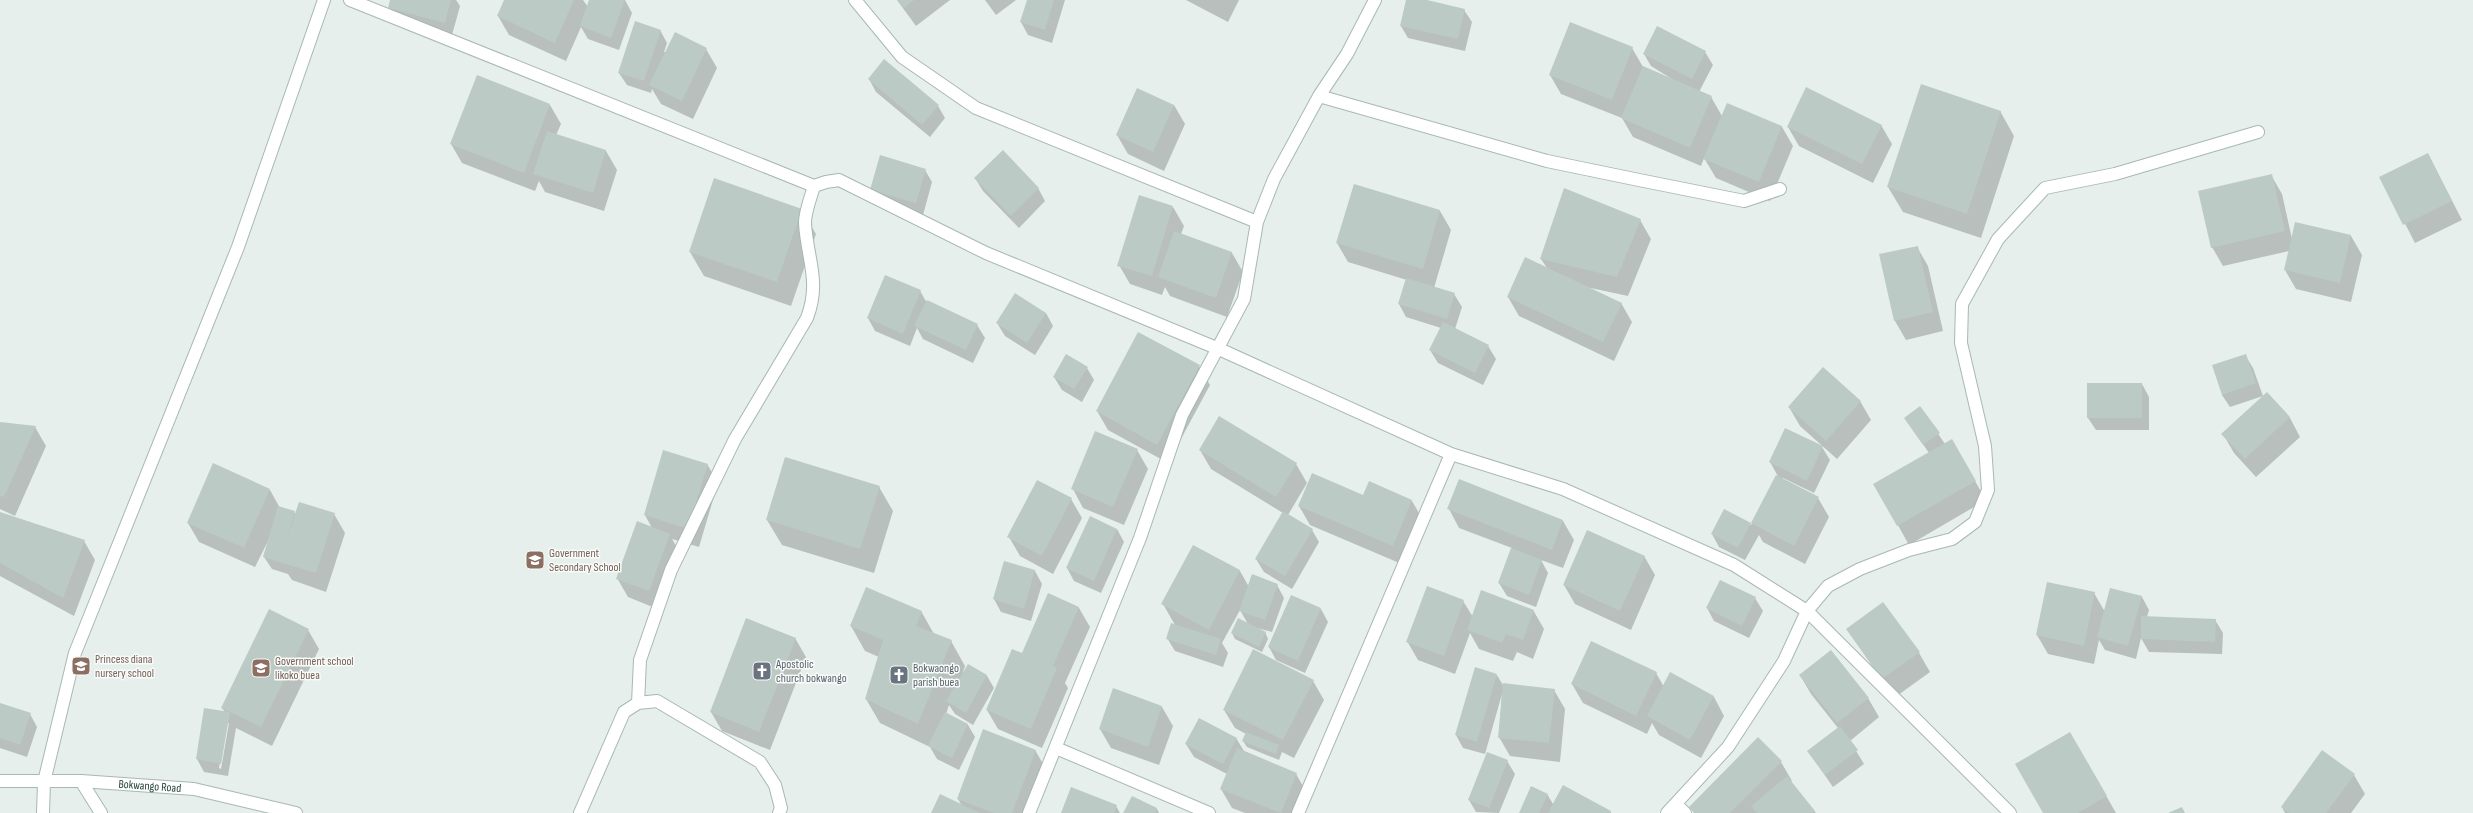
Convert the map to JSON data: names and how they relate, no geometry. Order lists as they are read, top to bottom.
{
  "streets": {
    "street": ["Bokwango Road"]
  },
  "places": {
    "school or university": ["Government Secondary School", "Princess diana nursery school", "Government school likoko buea"],
    "church": ["Apostolic church bokwango", "Bokwaongo parish buea"]
  }
}
